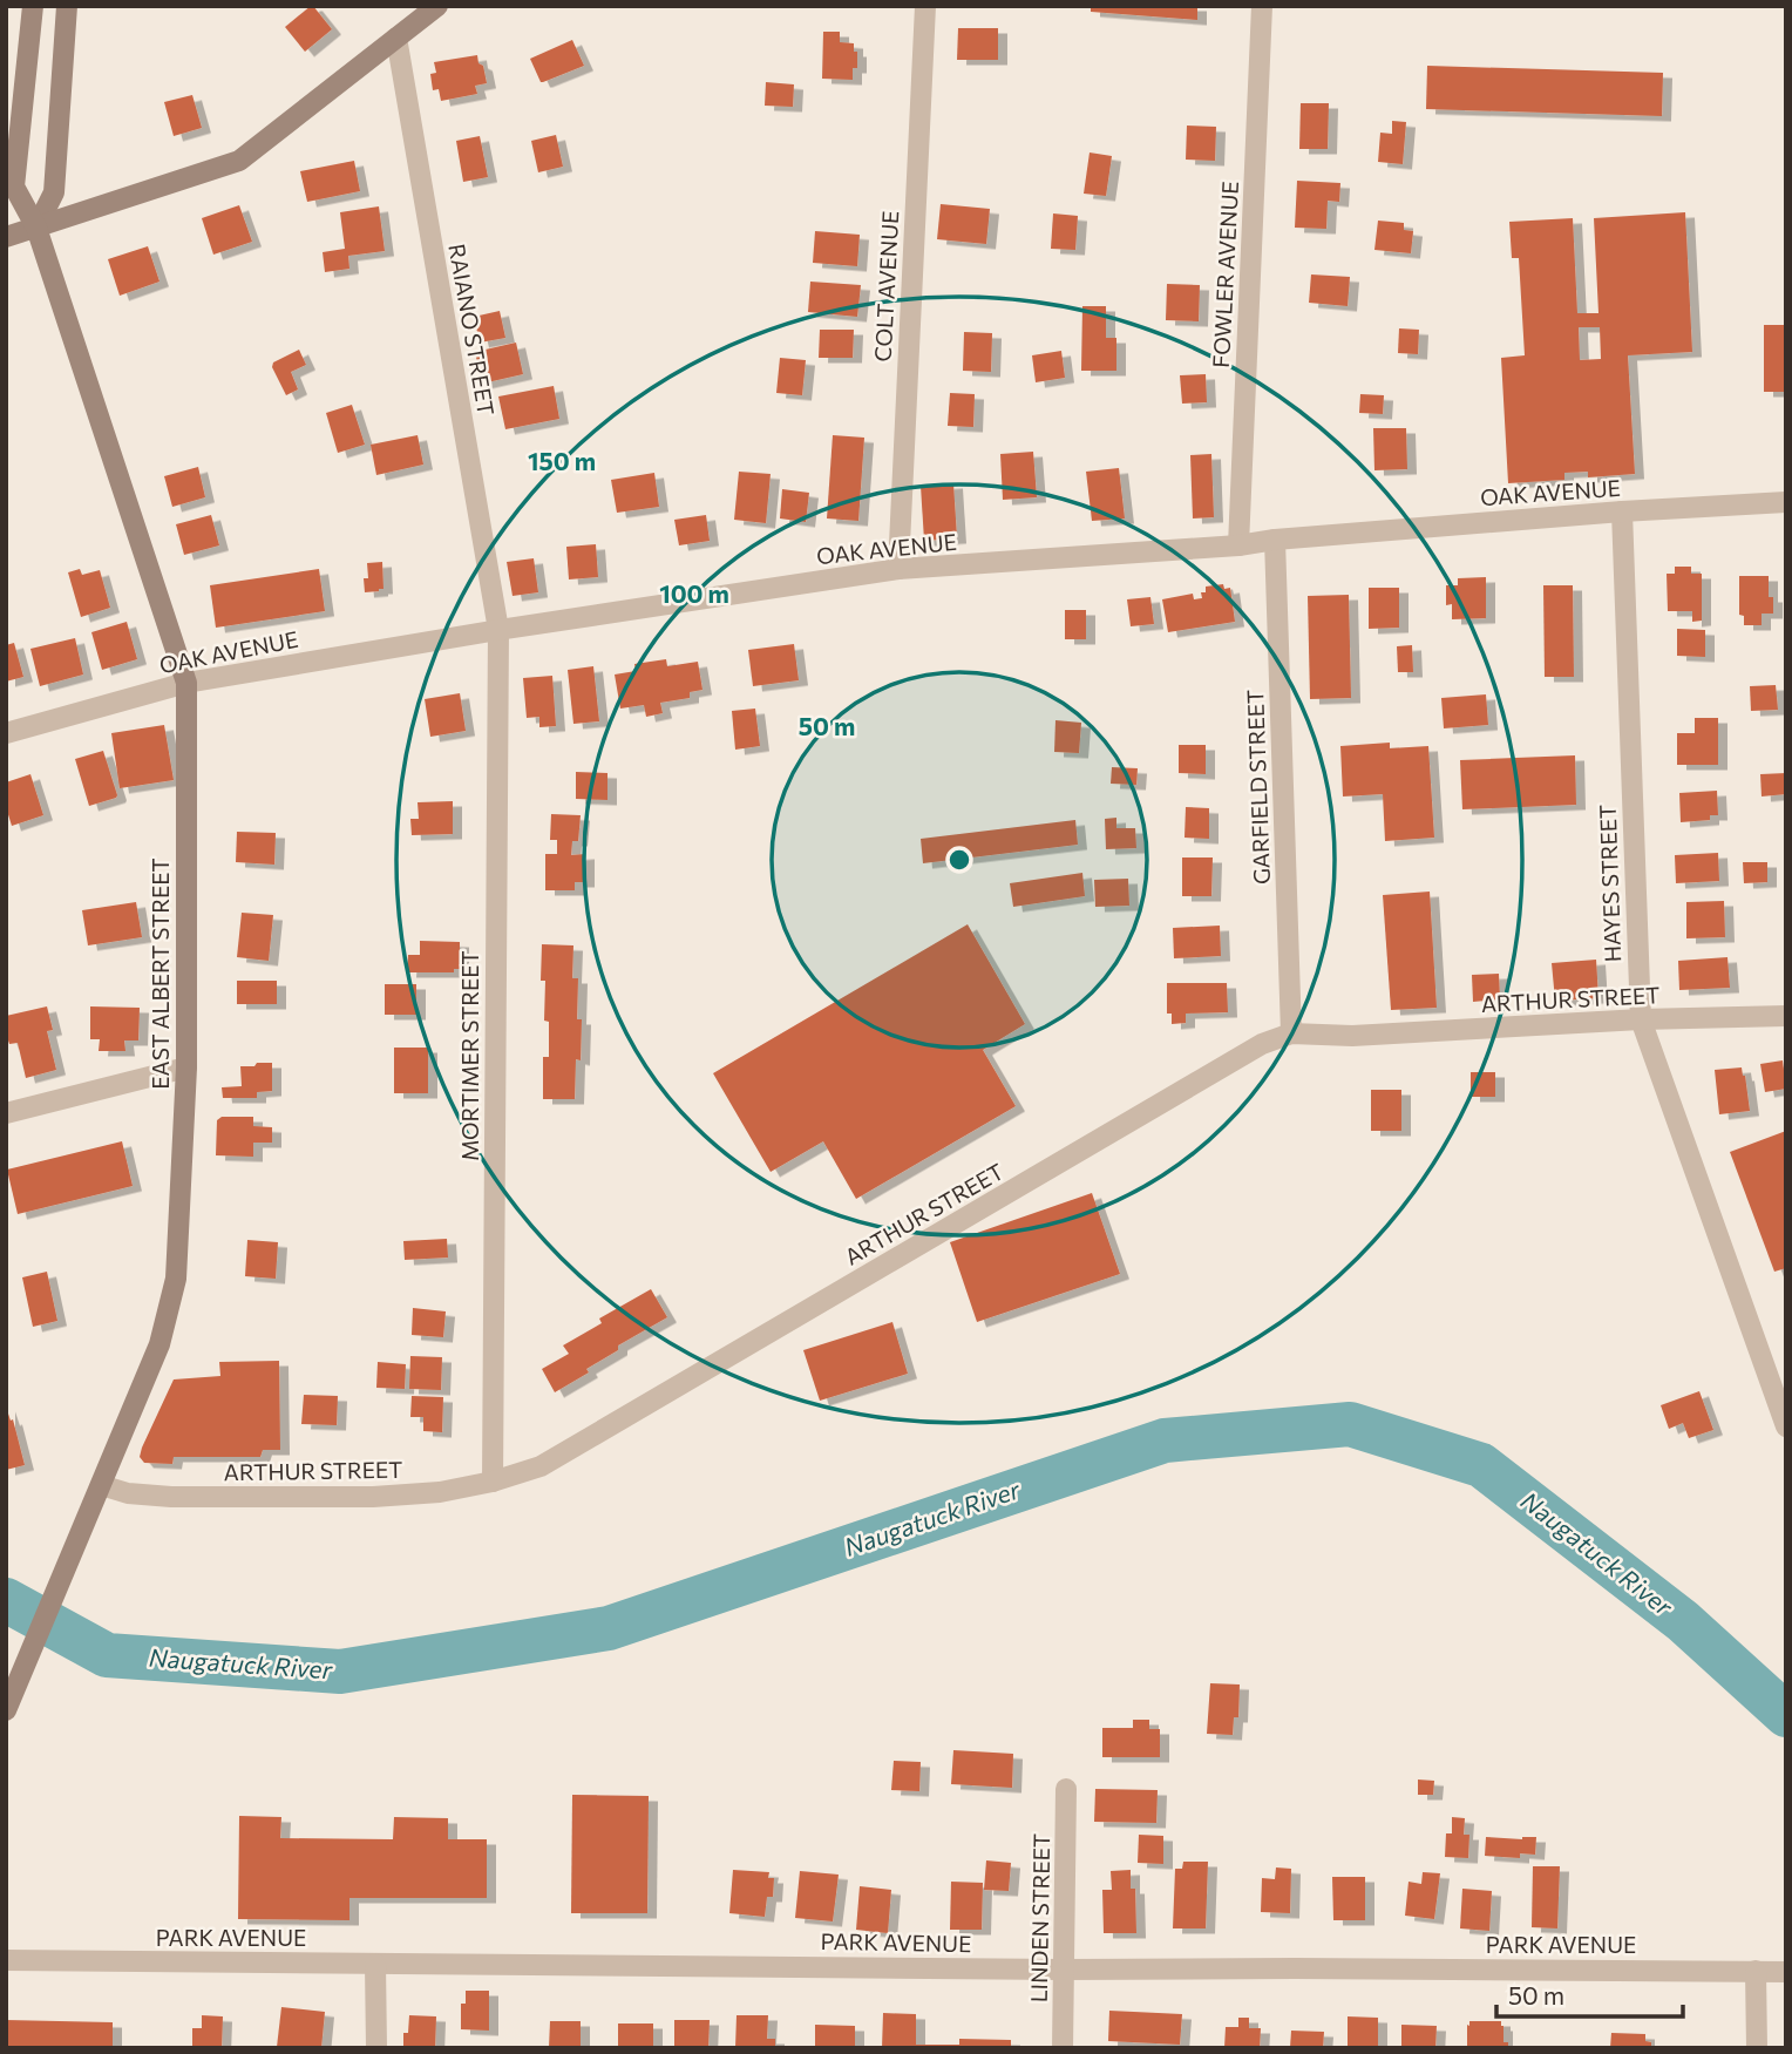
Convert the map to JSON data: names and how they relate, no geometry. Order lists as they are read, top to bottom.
{
  "streets": {
    "main road": ["EAST ALBERT STREET"],
    "street": [
      "FOWLER AVENUE",
      "COLT AVENUE",
      "RAIANO STREET",
      "OAK AVENUE",
      "GARFIELD STREET",
      "HAYES STREET",
      "ARTHUR STREET",
      "MORTIMER STREET",
      "LINDEN STREET",
      "PARK AVENUE"
    ]
  },
  "crossings": [
    ["FOWLER AVENUE", "OAK AVENUE"],
    ["COLT AVENUE", "OAK AVENUE"],
    ["RAIANO STREET", "OAK AVENUE"],
    ["RAIANO STREET", "MORTIMER STREET"],
    ["OAK AVENUE", "GARFIELD STREET"],
    ["OAK AVENUE", "HAYES STREET"],
    ["OAK AVENUE", "EAST ALBERT STREET"],
    ["OAK AVENUE", "MORTIMER STREET"],
    ["GARFIELD STREET", "ARTHUR STREET"],
    ["HAYES STREET", "ARTHUR STREET"],
    ["EAST ALBERT STREET", "ARTHUR STREET"],
    ["ARTHUR STREET", "MORTIMER STREET"],
    ["LINDEN STREET", "PARK AVENUE"]
  ],
  "water": ["Naugatuck River"],
  "scale_bar": "50 m",
  "rings": ["150 m", "100 m", "50 m"]
}
